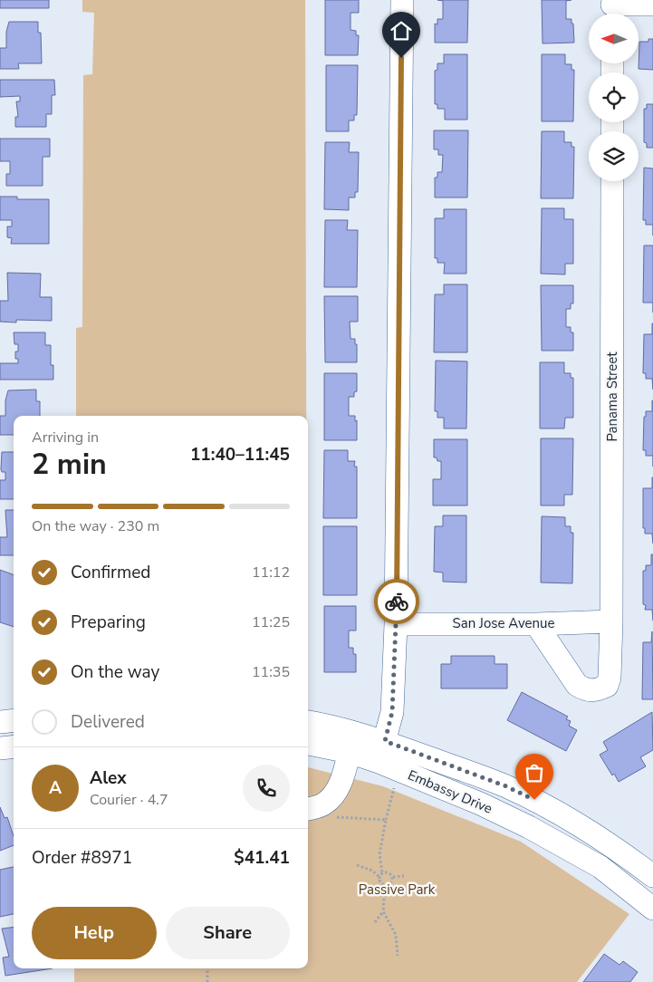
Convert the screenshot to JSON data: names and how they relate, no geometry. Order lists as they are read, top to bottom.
{
  "streets": {
    "street": ["Panama Street", "San Jose Avenue", "Embassy Drive"]
  },
  "crossings": [
    ["Panama Street", "San Jose Avenue"]
  ],
  "parks": ["Passive Park"],
  "north": "left",
  "page": {
    "heading": ["2 min", "Arriving in", "11:40–11:45"],
    "panel": [
      "Alex",
      "Courier · 4.7",
      "Order #8971",
      "$41.41"
    ],
    "bar": "On the way · 230 m",
    "list": [
      ["Confirmed", "11:12"],
      ["Preparing", "11:25"],
      ["On the way", "11:35"],
      "Delivered"
    ],
    "round": "A",
    "buttons": ["Help", "Share"]
  }
}
